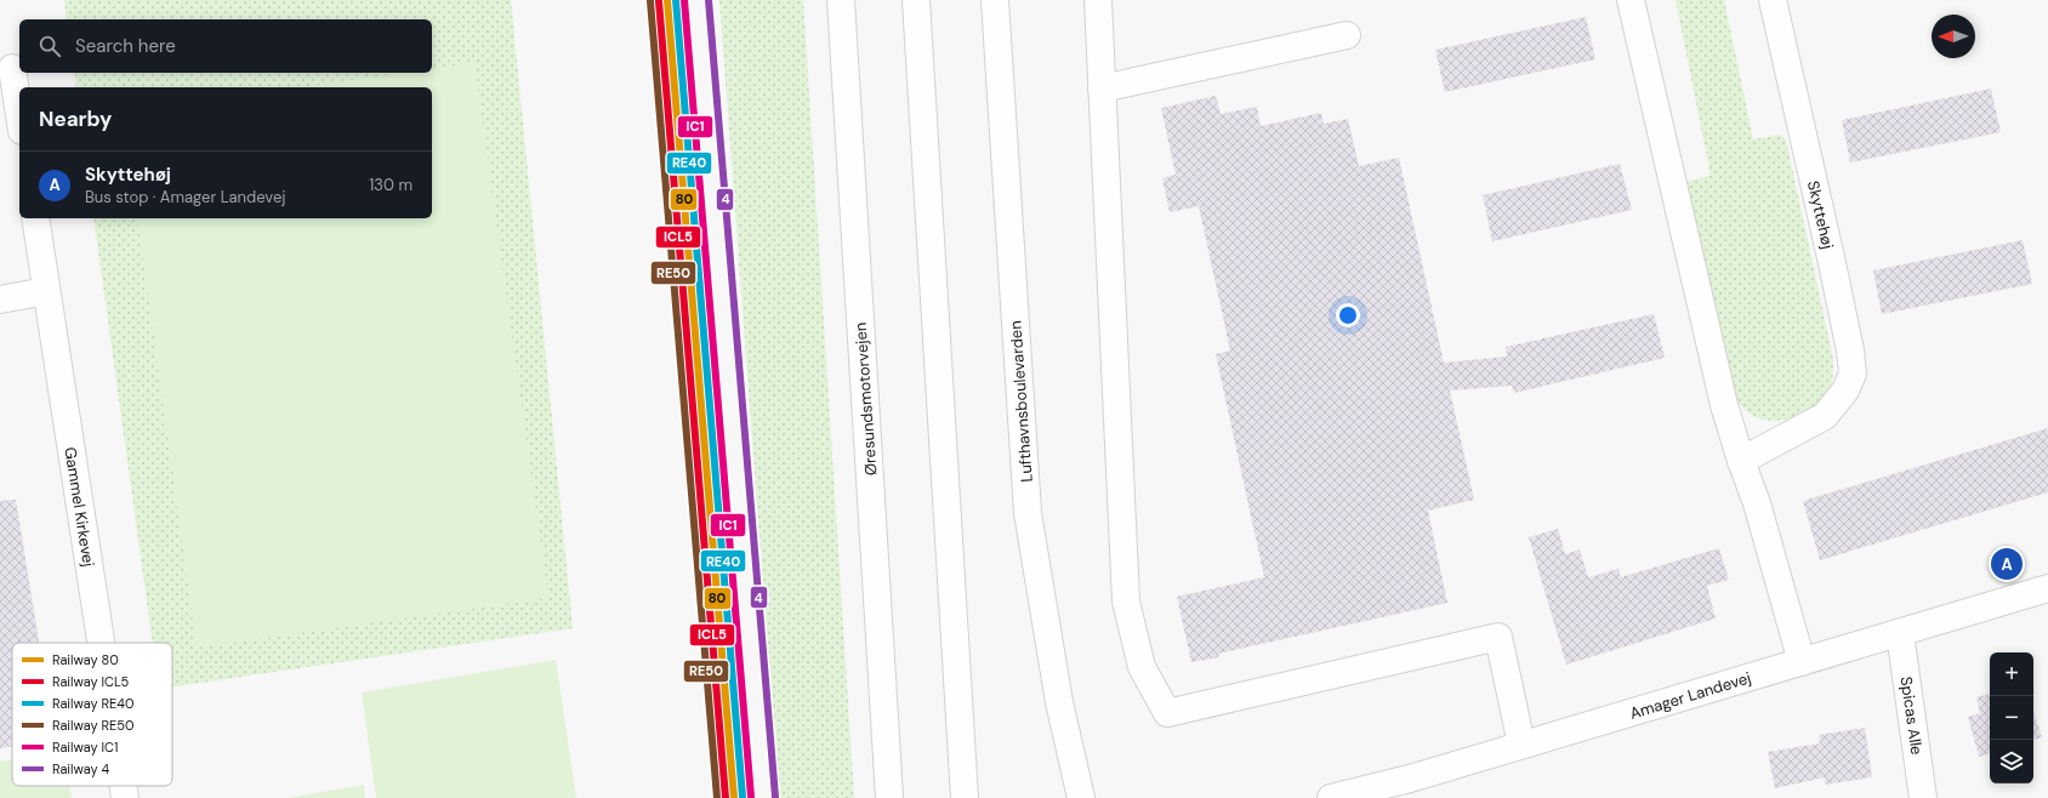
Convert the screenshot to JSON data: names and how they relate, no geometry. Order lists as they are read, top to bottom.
{
  "streets": {
    "main road": [
      "Skyttehøj",
      "Øresundsmotorvejen",
      "Lufthavnsboulevarden",
      "Gammel Kirkevej",
      "Amager Landevej",
      "Spicas Alle"
    ]
  },
  "crossings": [
    ["Amager Landevej", "Spicas Alle"]
  ],
  "lines": [
    "rail line 80",
    "rail line RE40",
    "rail line IC1",
    "rail line 4",
    "rail line ICL5",
    "rail line RE50"
  ],
  "legend": [
    "Railway 80",
    "Railway ICL5",
    "Railway RE40",
    "Railway RE50",
    "Railway IC1",
    "Railway 4"
  ],
  "north": "left",
  "page": {
    "search": "Search here",
    "heading": "Nearby",
    "list": [
      {
        "mark": "A",
        "name": "Skyttehøj",
        "note": "Bus stop · Amager Landevej",
        "value": "130 m"
      }
    ],
    "pins": "A",
    "map_buttons": ["+", "−"]
  }
}
